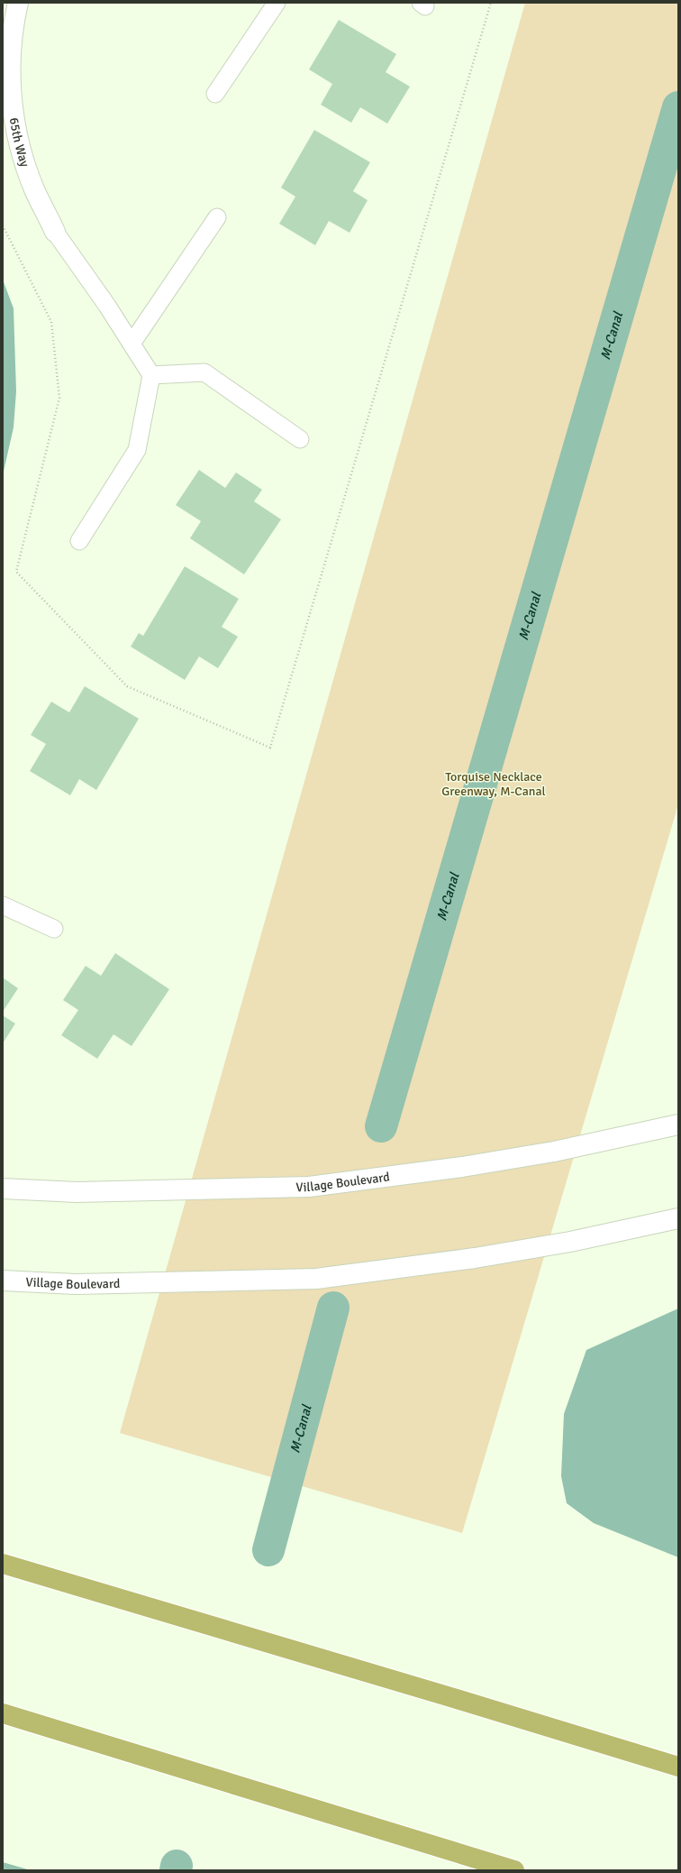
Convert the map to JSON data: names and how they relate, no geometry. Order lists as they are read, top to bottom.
{
  "streets": {
    "street": ["65th Way", "Village Boulevard"]
  },
  "water": ["M-Canal"],
  "parks": ["Torquise Necklace Greenway, M-Canal"]
}
